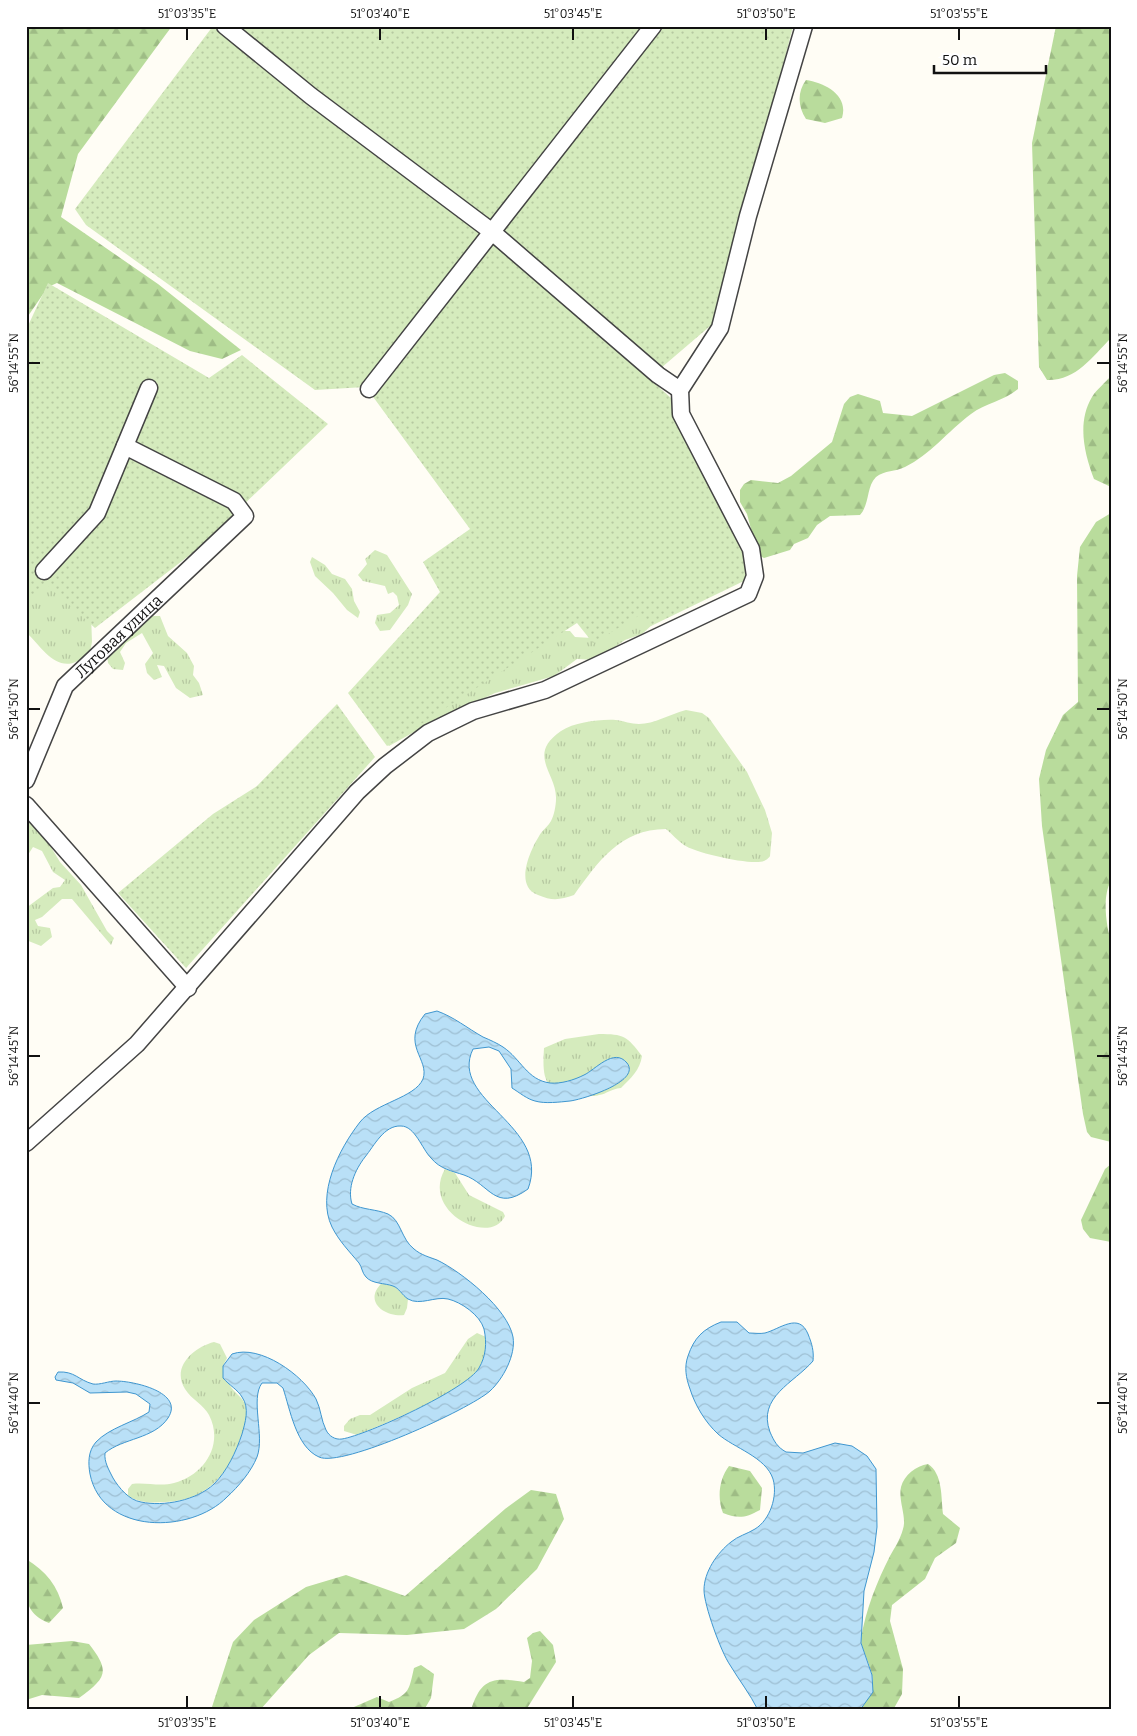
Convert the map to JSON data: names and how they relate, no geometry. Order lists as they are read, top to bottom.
{
  "streets": {
    "street": ["Луговая улица"]
  },
  "scale_bar": "50 m",
  "coordinates": [
    "51°03'35\"E",
    "51°03'40\"E",
    "51°03'45\"E",
    "51°03'50\"E",
    "51°03'55\"E",
    "56°14'55\"N",
    "56°14'50\"N",
    "56°14'45\"N",
    "56°14'40\"N"
  ]
}
